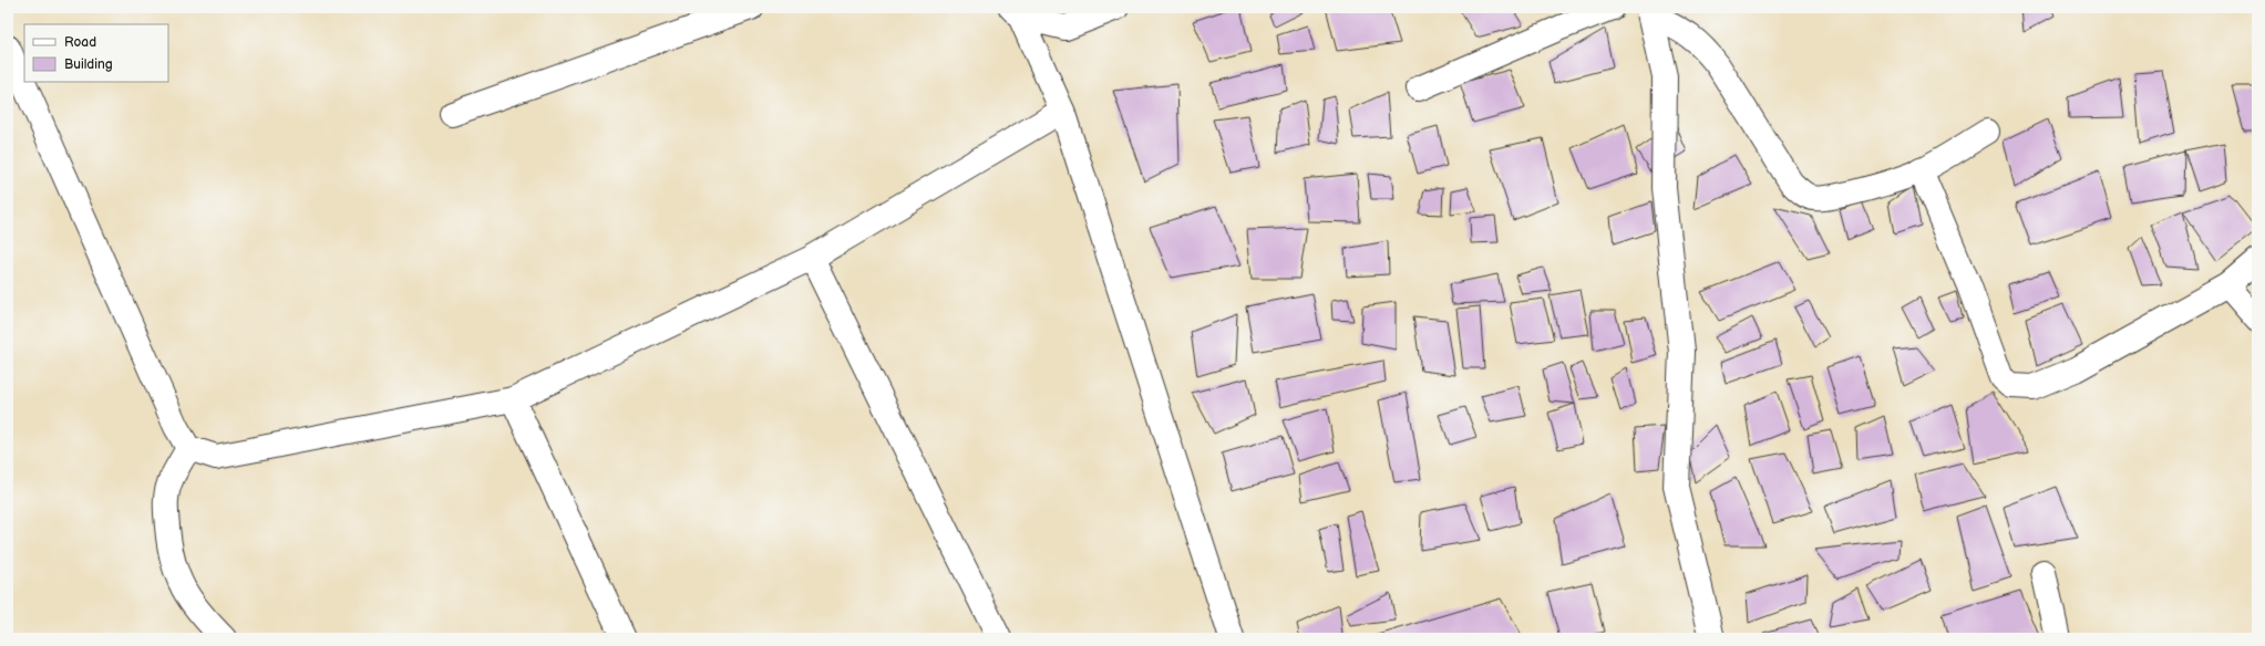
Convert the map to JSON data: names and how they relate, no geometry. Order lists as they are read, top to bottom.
{
  "legend": ["Road", "Building"]
}
